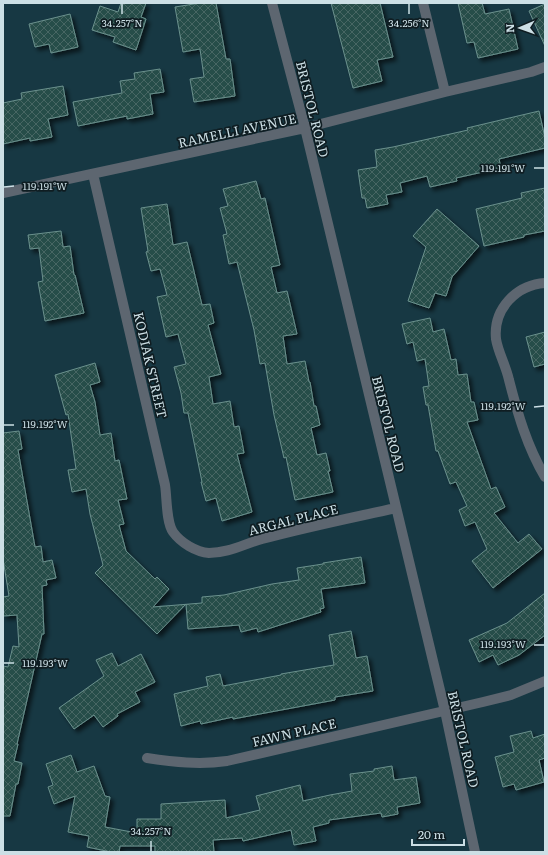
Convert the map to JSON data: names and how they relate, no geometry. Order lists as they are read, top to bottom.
{
  "streets": {
    "street": [
      "BRISTOL ROAD",
      "RAMELLI AVENUE",
      "KODIAK STREET",
      "ARGAL PLACE",
      "FAWN PLACE"
    ]
  },
  "crossings": [
    ["BRISTOL ROAD", "RAMELLI AVENUE"],
    ["BRISTOL ROAD", "ARGAL PLACE"],
    ["BRISTOL ROAD", "FAWN PLACE"],
    ["RAMELLI AVENUE", "KODIAK STREET"],
    ["KODIAK STREET", "ARGAL PLACE"]
  ],
  "scale_bar": "20 m",
  "north": "left",
  "coordinates": [
    "34.257°N",
    "34.256°N",
    "119.191°W",
    "119.192°W",
    "119.193°W"
  ]
}
